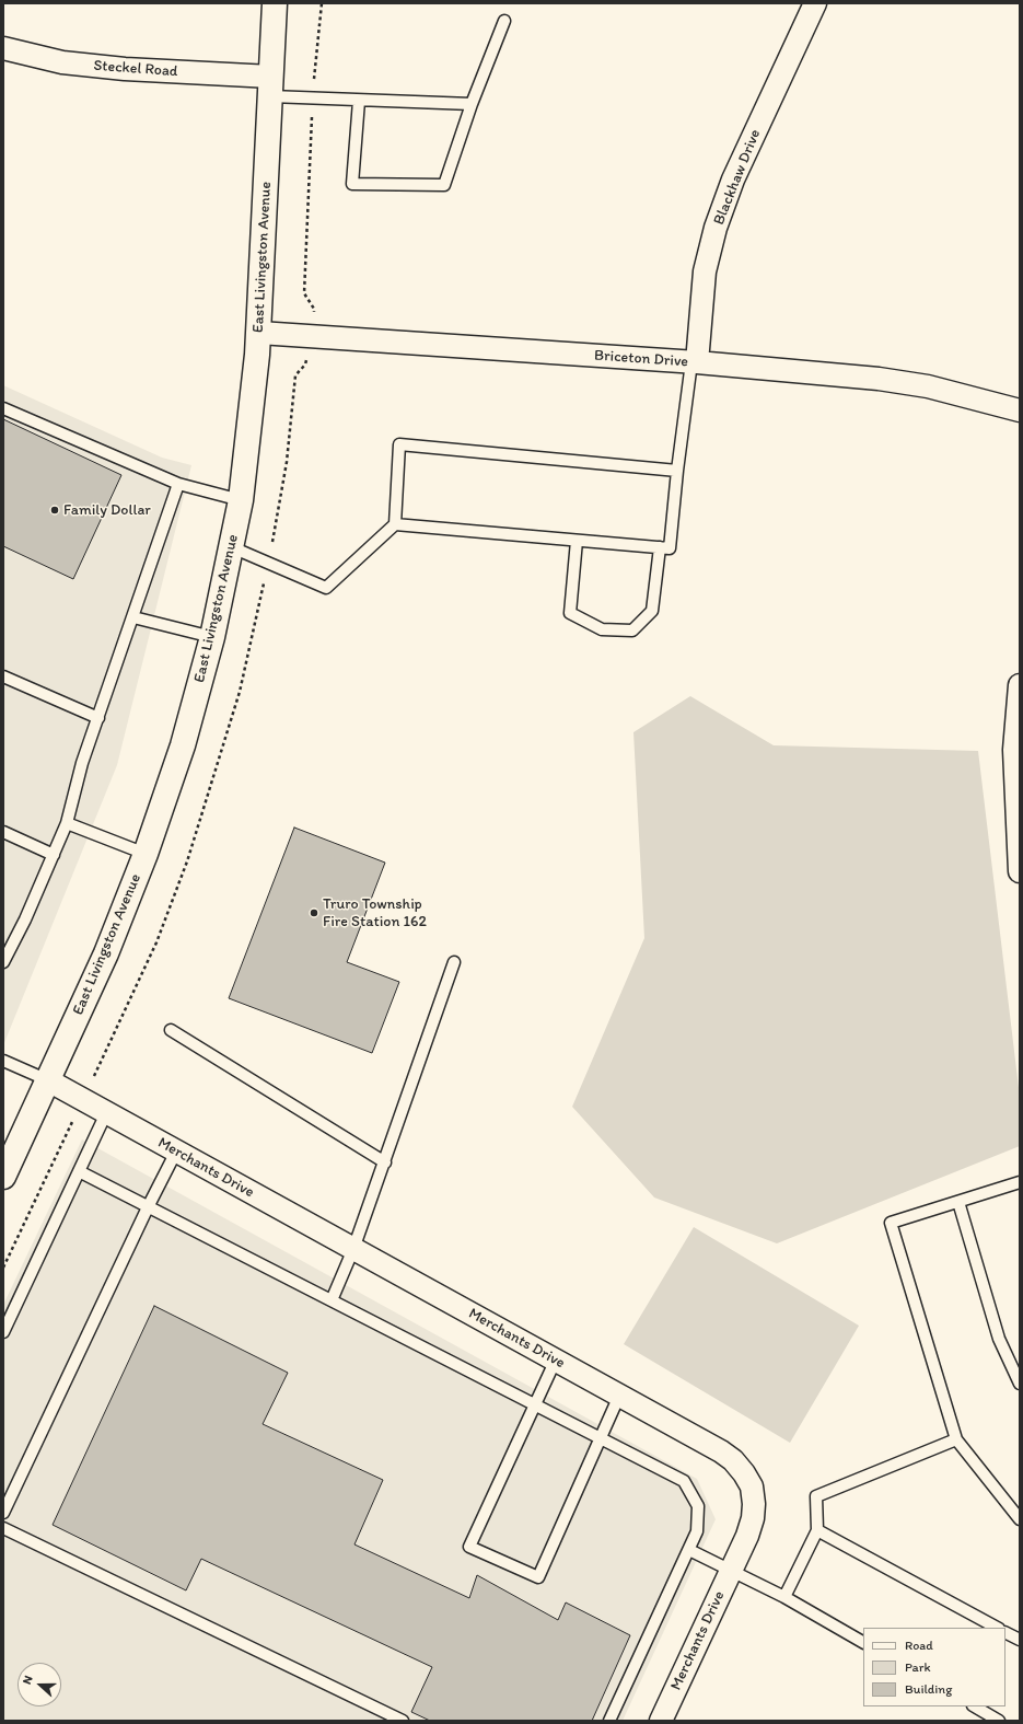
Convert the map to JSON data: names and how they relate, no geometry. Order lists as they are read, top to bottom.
{
  "streets": {
    "main road": ["East Livingston Avenue"],
    "street": [
      "Steckel Road",
      "Blackhaw Drive",
      "Briceton Drive",
      "Merchants Drive"
    ]
  },
  "crossings": [
    ["Steckel Road", "East Livingston Avenue"],
    ["Blackhaw Drive", "Briceton Drive"],
    ["East Livingston Avenue", "Briceton Drive"],
    ["East Livingston Avenue", "Merchants Drive"]
  ],
  "places": ["Family Dollar", "Truro Township Fire Station 162"],
  "legend": ["Road", "Park", "Building"],
  "north": "left"
}
